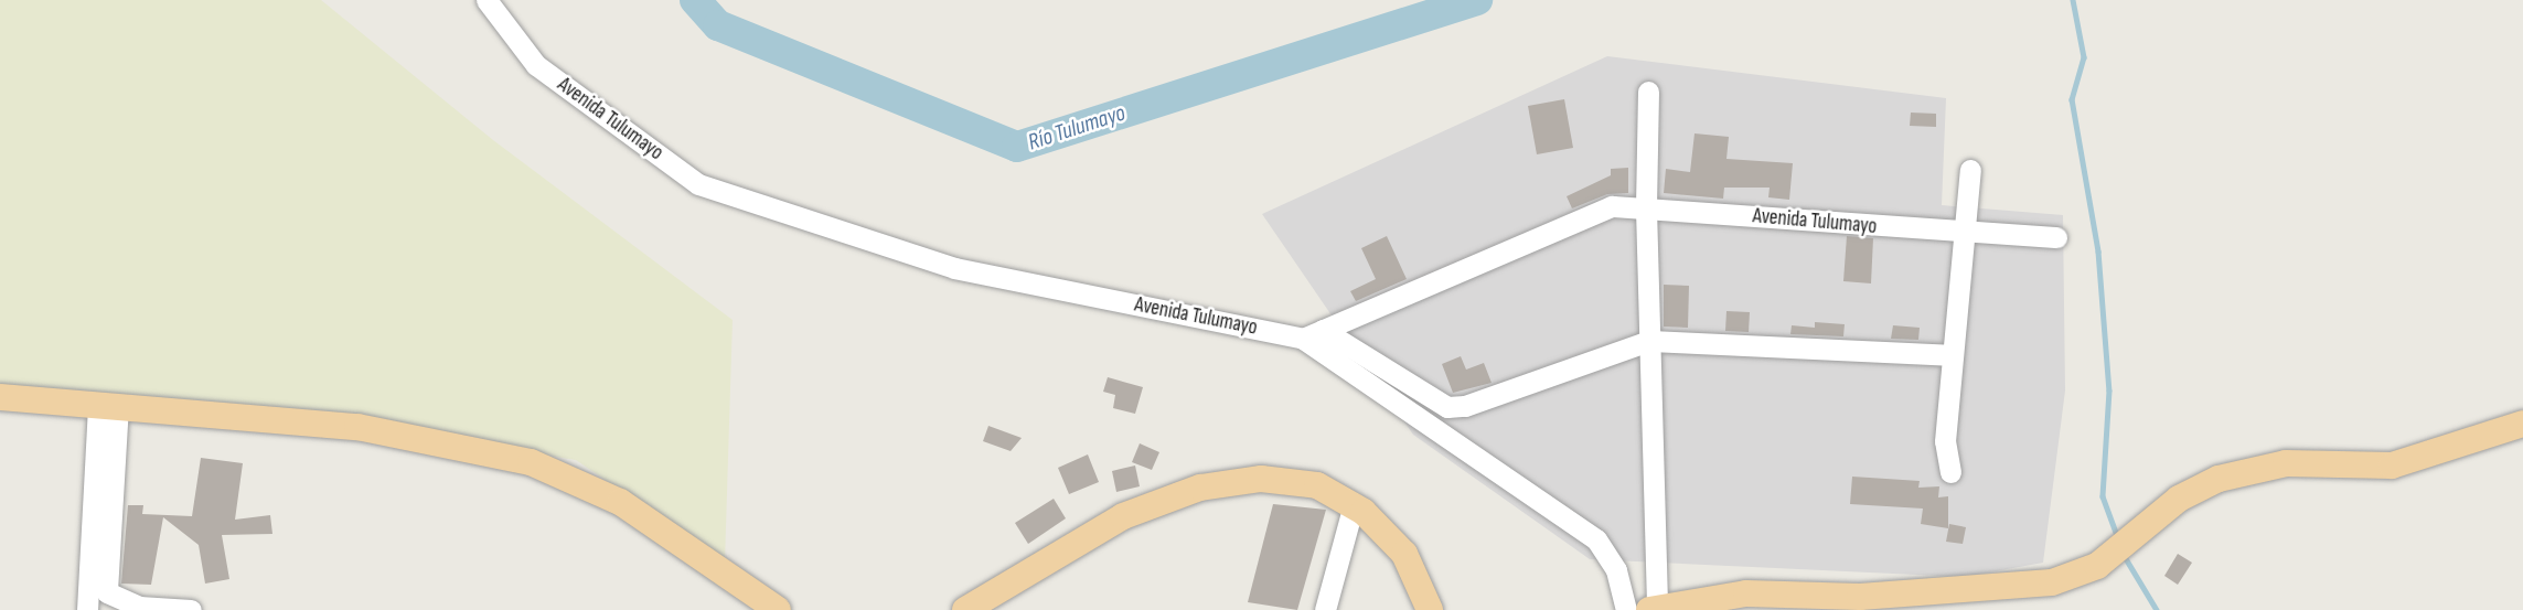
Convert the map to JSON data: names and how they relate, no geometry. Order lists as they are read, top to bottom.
{
  "streets": {
    "street": ["Avenida Tulumayo"]
  },
  "water": ["Río Tulumayo"]
}
